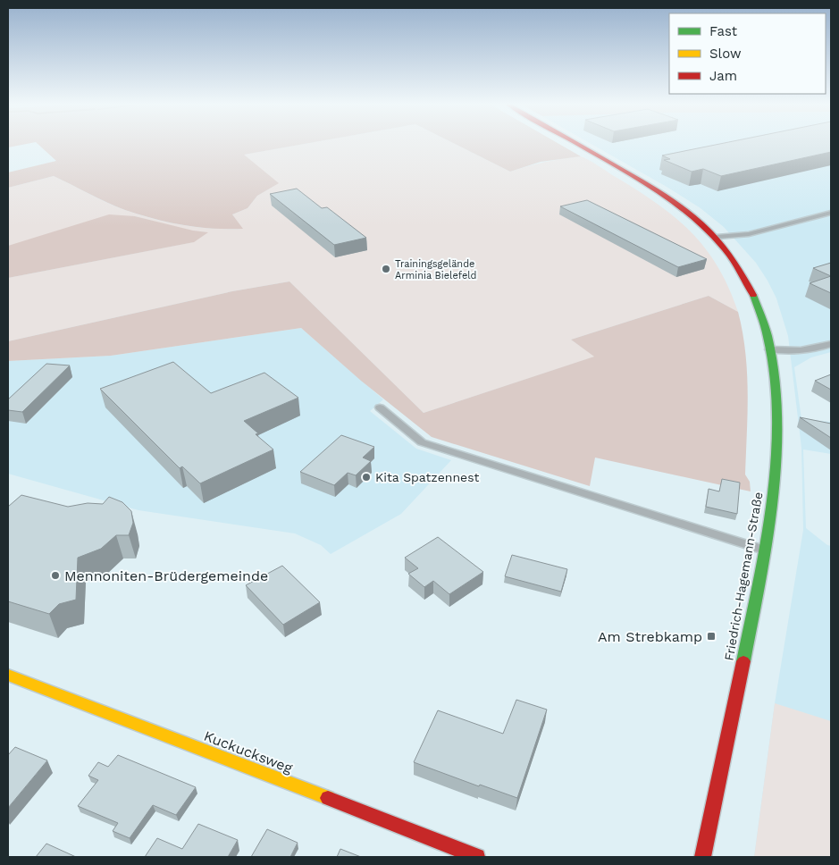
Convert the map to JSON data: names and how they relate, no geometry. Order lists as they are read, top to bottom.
{
  "streets": {
    "street": ["Friedrich-Hagemann-Straße", "Kuckucksweg"]
  },
  "places": {
    "other": ["Trainingsgelände Arminia Bielefeld", "Kita Spatzennest", "Mennoniten-Brüdergemeinde"],
    "transit": ["Am Strebkamp"]
  },
  "legend": ["Fast", "Slow", "Jam"]
}
